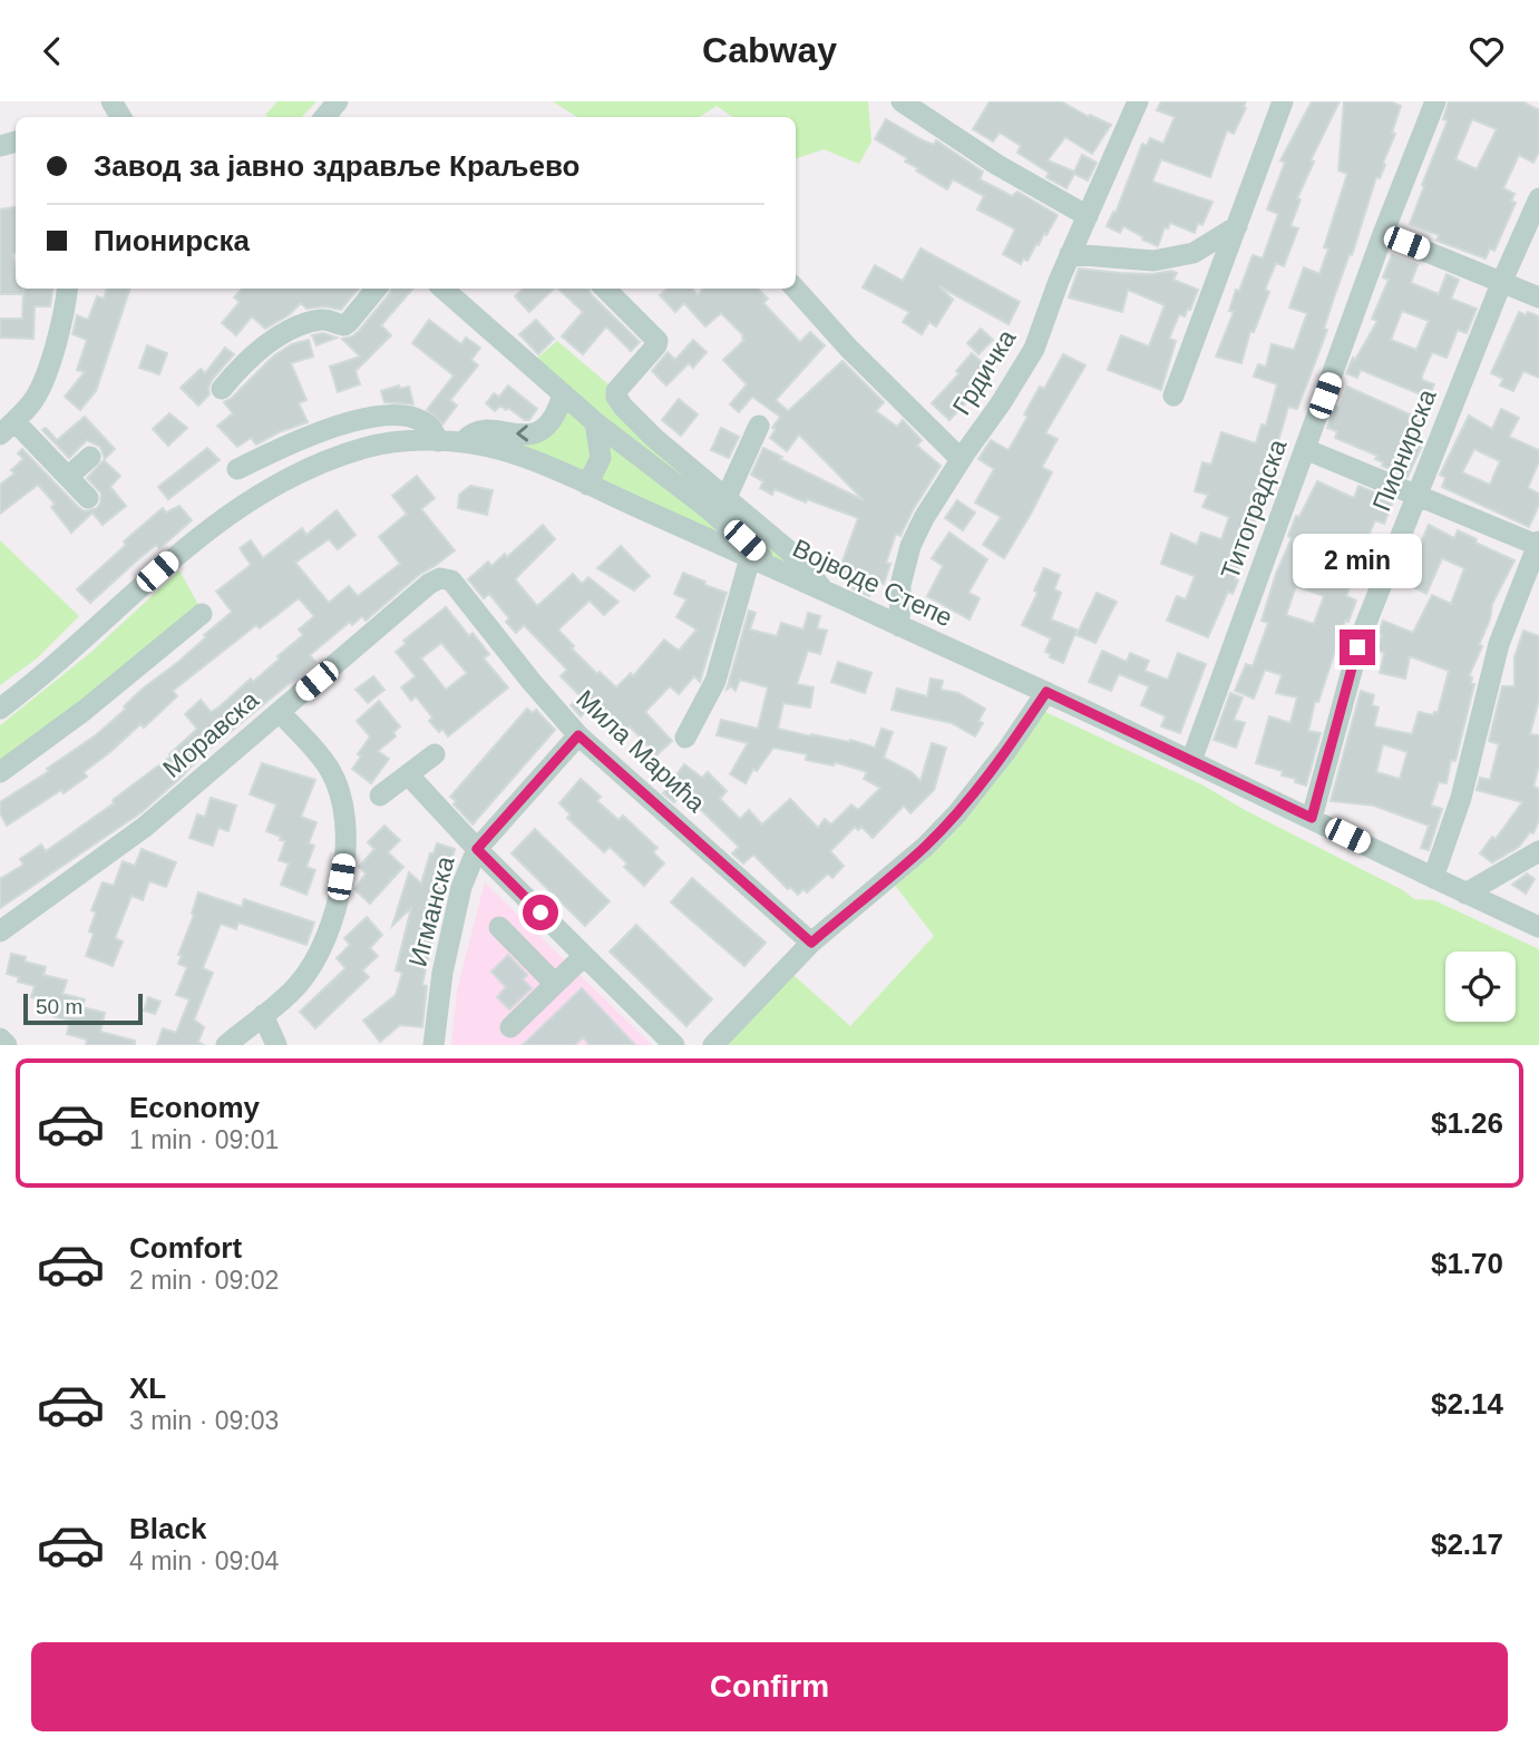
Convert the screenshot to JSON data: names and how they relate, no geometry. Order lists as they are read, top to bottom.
{
  "streets": {
    "street": [
      "Грдичка",
      "Пионирска",
      "Титоградска",
      "Војводе Степе",
      "Моравска",
      "Мила Марића",
      "Игманска"
    ]
  },
  "crossings": [
    ["Грдичка", "Војводе Степе"],
    ["Пионирска", "Војводе Степе"],
    ["Титоградска", "Војводе Степе"],
    ["Моравска", "Мила Марића"],
    ["Мила Марића", "Игманска"]
  ],
  "scale_bar": "50 m",
  "page": {
    "header": "Cabway",
    "banner": ["Завод за јавно здравље Краљево", "Пионирска"],
    "bubble": "2 min",
    "scale": "50 m",
    "list": [
      {
        "name": "Economy",
        "note": "1 min · 09:01",
        "value": "$1.26"
      },
      {
        "name": "Comfort",
        "note": "2 min · 09:02",
        "value": "$1.70"
      },
      {
        "name": "XL",
        "note": "3 min · 09:03",
        "value": "$2.14"
      },
      {
        "name": "Black",
        "note": "4 min · 09:04",
        "value": "$2.17"
      }
    ],
    "buttons": "Confirm"
  }
}
